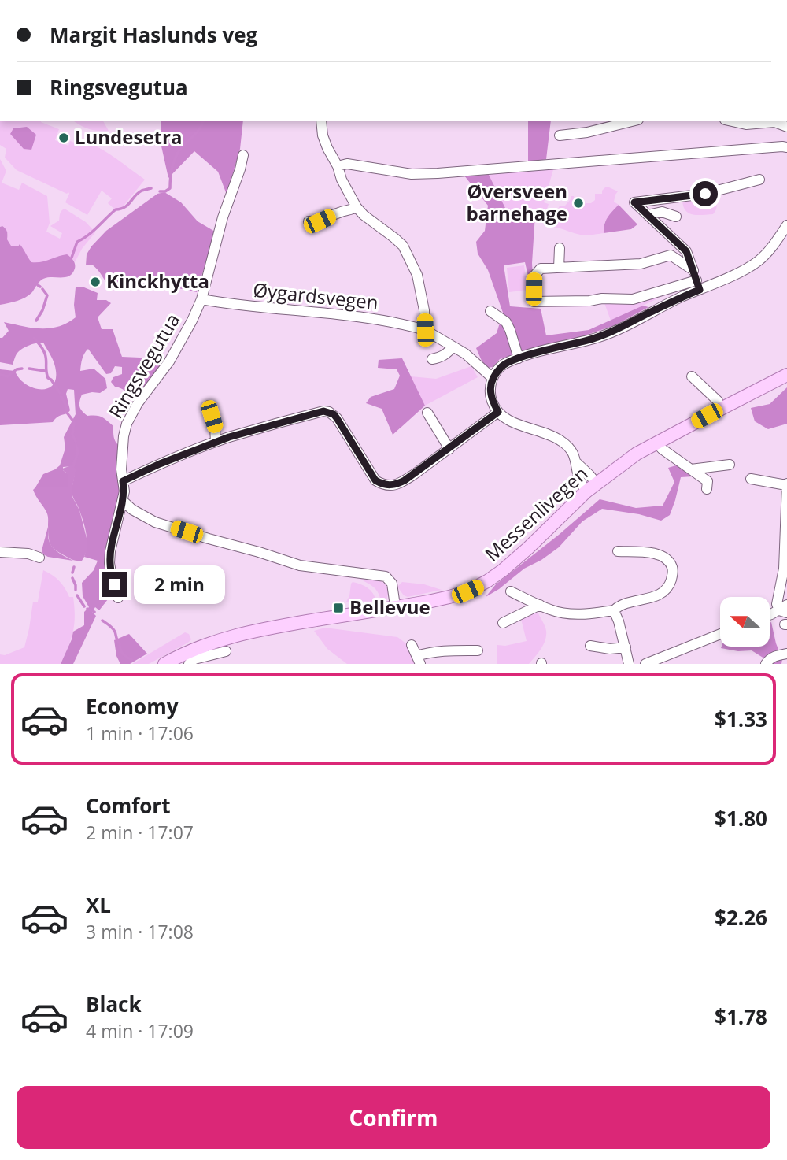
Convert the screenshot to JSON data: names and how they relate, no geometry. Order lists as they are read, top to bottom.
{
  "streets": {
    "main road": ["Messenlivegen"],
    "street": ["Øygardsvegen", "Ringsvegutua"]
  },
  "crossings": [
    ["Øygardsvegen", "Ringsvegutua"]
  ],
  "places": {
    "other": ["Lundesetra", "Øversveen barnehage", "Kinckhytta"],
    "transit": ["Bellevue"]
  },
  "north": "left",
  "page": {
    "banner": ["Margit Haslunds veg", "Ringsvegutua"],
    "bubble": "2 min",
    "list": [
      {
        "name": "Economy",
        "note": "1 min · 17:06",
        "value": "$1.33"
      },
      {
        "name": "Comfort",
        "note": "2 min · 17:07",
        "value": "$1.80"
      },
      {
        "name": "XL",
        "note": "3 min · 17:08",
        "value": "$2.26"
      },
      {
        "name": "Black",
        "note": "4 min · 17:09",
        "value": "$1.78"
      }
    ],
    "buttons": "Confirm"
  }
}
